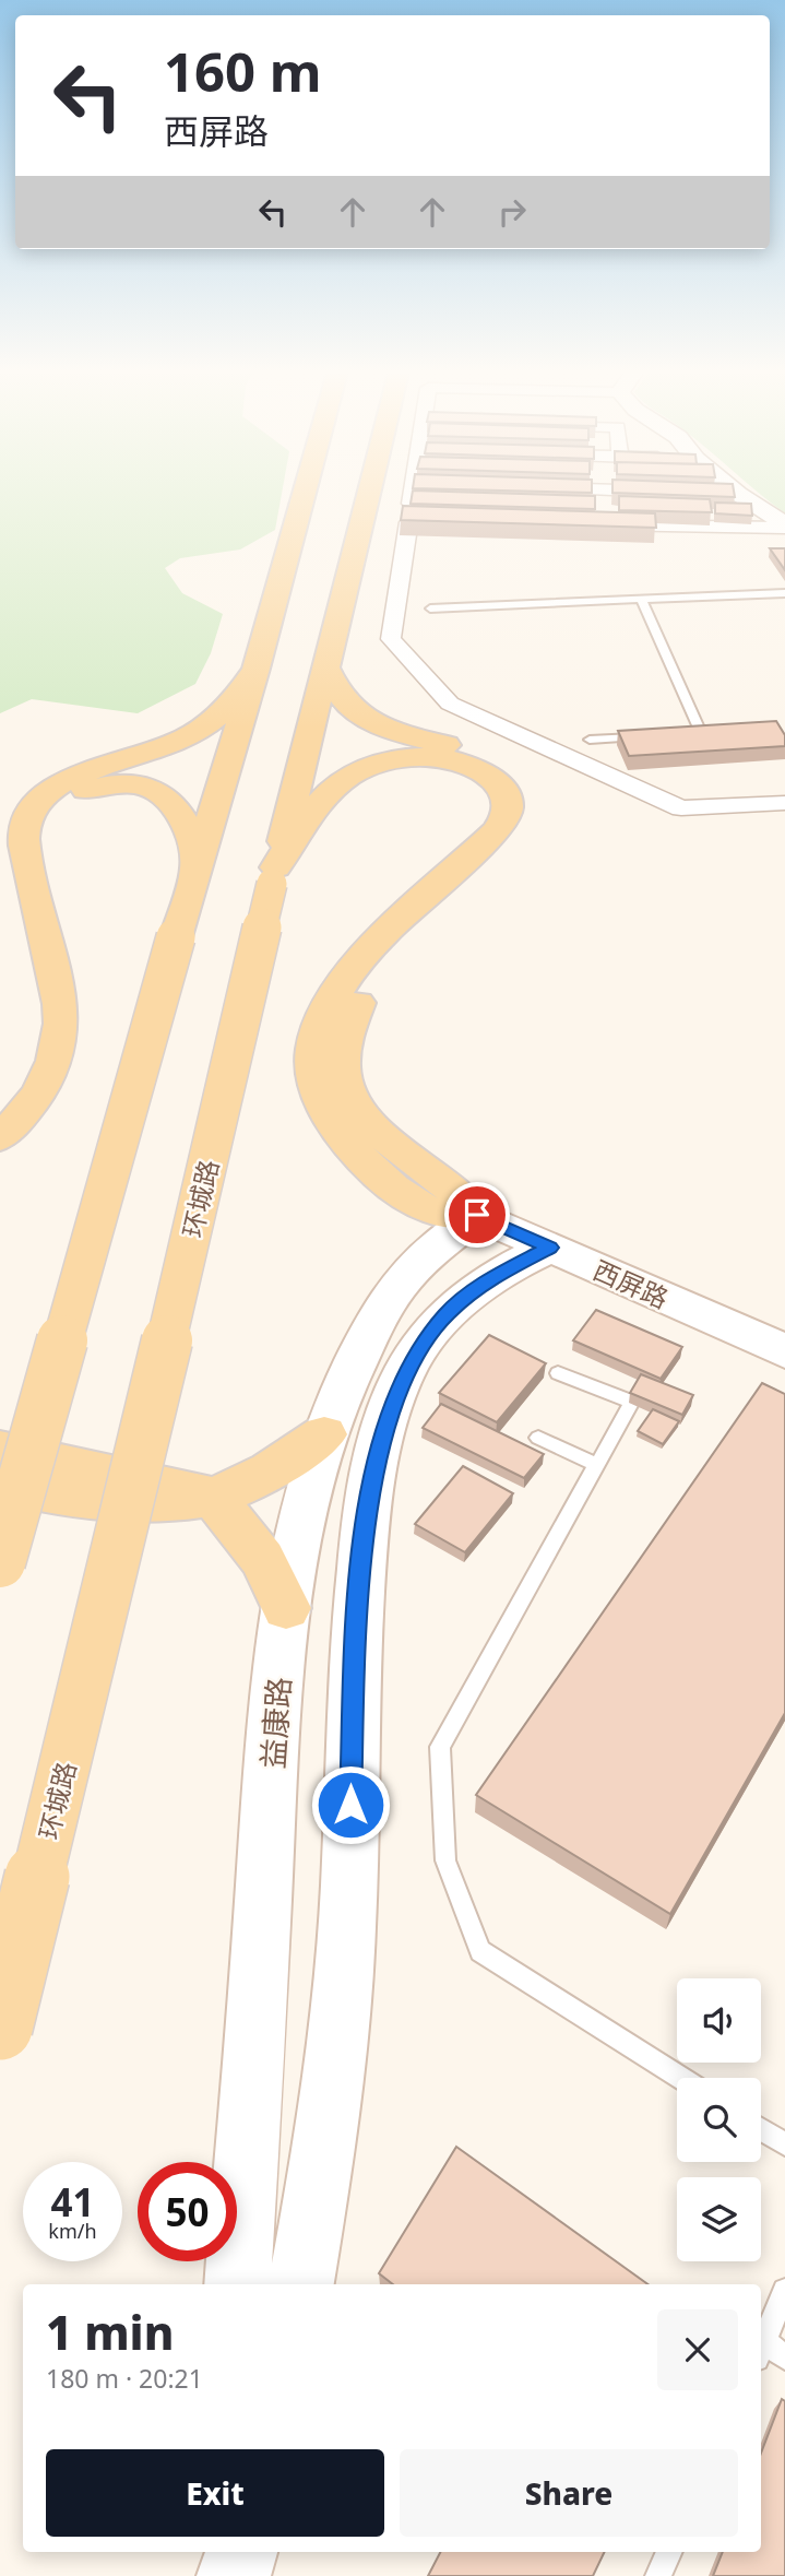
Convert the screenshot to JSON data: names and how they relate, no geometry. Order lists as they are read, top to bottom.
{
  "streets": {
    "main road": ["环城路", "西屏路", "益康路"]
  },
  "crossings": [
    ["西屏路", "益康路"]
  ],
  "page": {
    "turn": ["160 m", "西屏路"],
    "speed": "41 km/h",
    "limit": "50",
    "heading": ["1 min", "180 m · 20:21"],
    "buttons": ["Exit", "Share"]
  }
}
